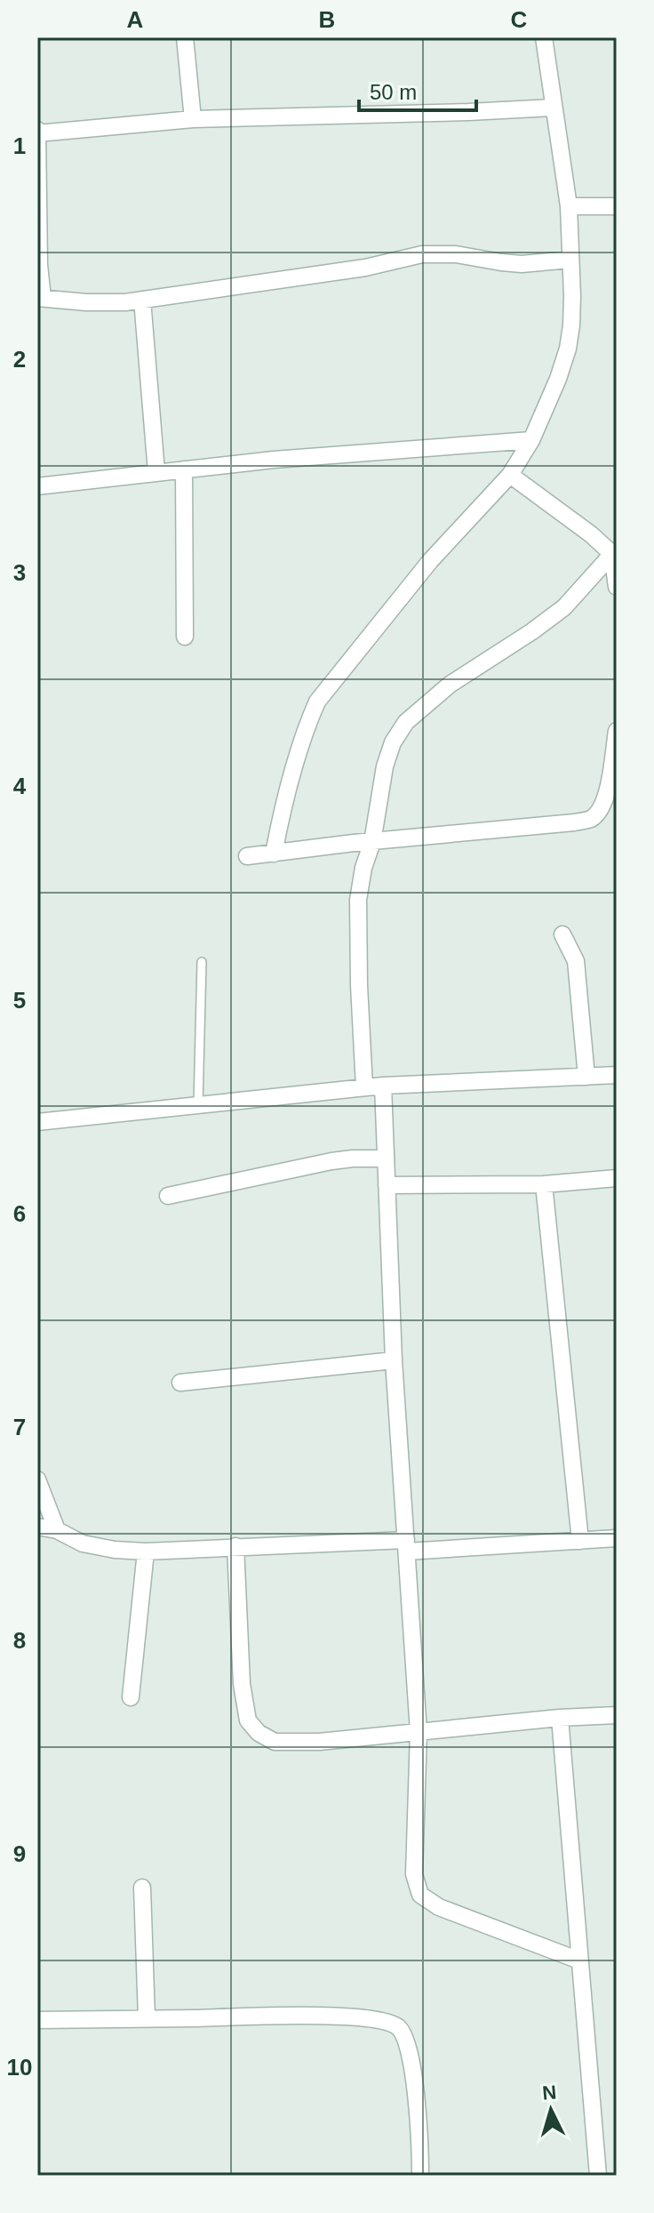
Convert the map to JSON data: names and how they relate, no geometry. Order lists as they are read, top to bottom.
{
  "scale_bar": "50 m",
  "north": "top",
  "grid": {
    "columns": ["A", "B", "C"],
    "rows": [
      "1",
      "2",
      "3",
      "4",
      "5",
      "6",
      "7",
      "8",
      "9",
      "10"
    ]
  }
}
